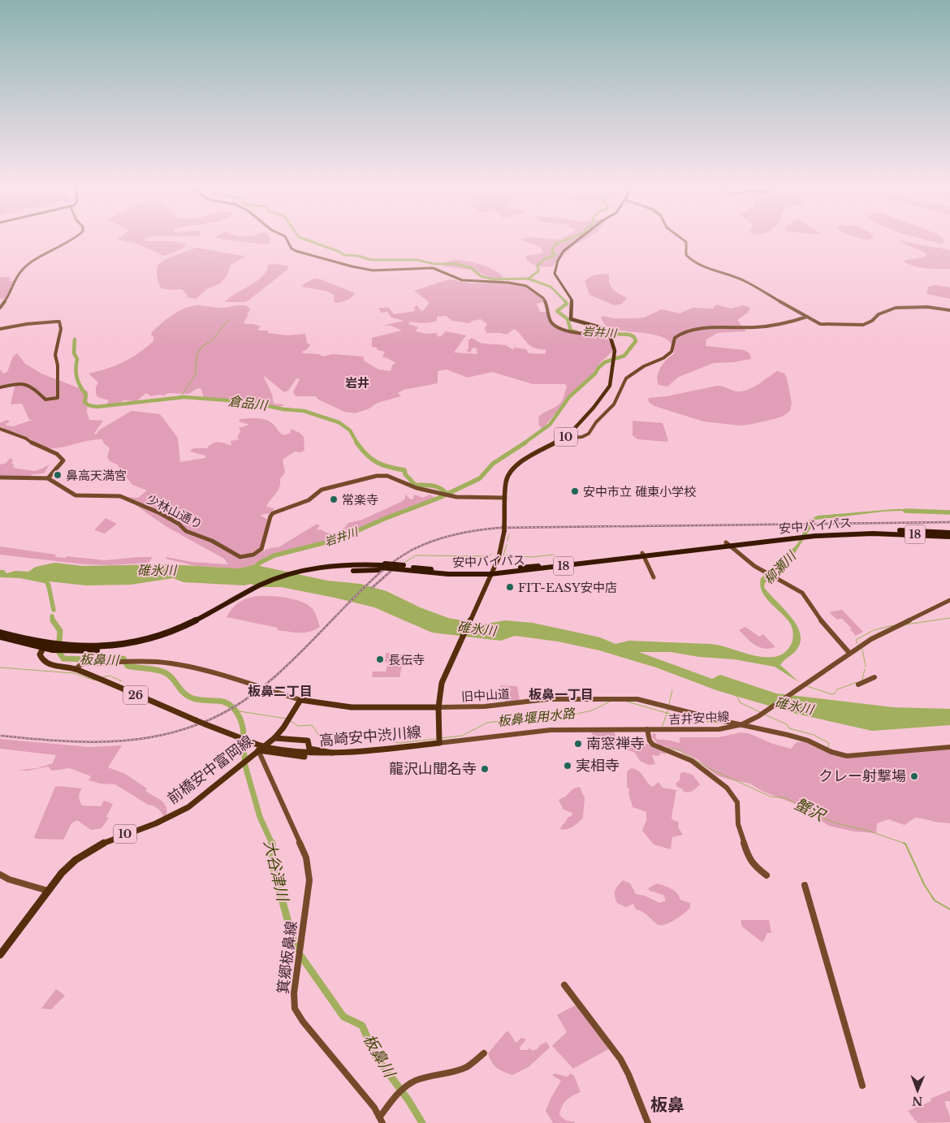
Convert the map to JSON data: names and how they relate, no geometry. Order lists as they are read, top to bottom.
{
  "streets": {
    "highway": ["安中バイパス", "18"],
    "main road": [
      "10",
      "26",
      "旧中山道",
      "高崎安中渋川線",
      "前橋安中富岡線"
    ],
    "street": ["少林山通り", "吉井安中線", "箕郷板鼻線"]
  },
  "crossings": [
    ["10", "少林山通り"],
    ["10", "安中バイパス"],
    ["10", "旧中山道"],
    ["10", "高崎安中渋川線"],
    ["26", "高崎安中渋川線"],
    ["26", "前橋安中富岡線"],
    ["26", "箕郷板鼻線"],
    ["旧中山道", "吉井安中線"],
    ["旧中山道", "高崎安中渋川線"],
    ["旧中山道", "前橋安中富岡線"],
    ["吉井安中線", "高崎安中渋川線"],
    ["高崎安中渋川線", "前橋安中富岡線"],
    ["高崎安中渋川線", "箕郷板鼻線"],
    ["前橋安中富岡線", "箕郷板鼻線"]
  ],
  "districts": [
    "岩井",
    "板鼻二丁目",
    "板鼻一丁目",
    "板鼻"
  ],
  "water": [
    "岩井川",
    "倉品川",
    "柳瀬川",
    "碓氷川",
    "板鼻川",
    "板鼻堰用水路",
    "蟹沢",
    "大谷津川"
  ],
  "places": [
    "鼻高天満宮",
    "安中市立 碓東小学校",
    "常楽寺",
    "FIT-EASY安中店",
    "長伝寺",
    "南窓禅寺",
    "実相寺",
    "龍沢山聞名寺",
    "クレー射撃場"
  ],
  "north": "bottom"
}
